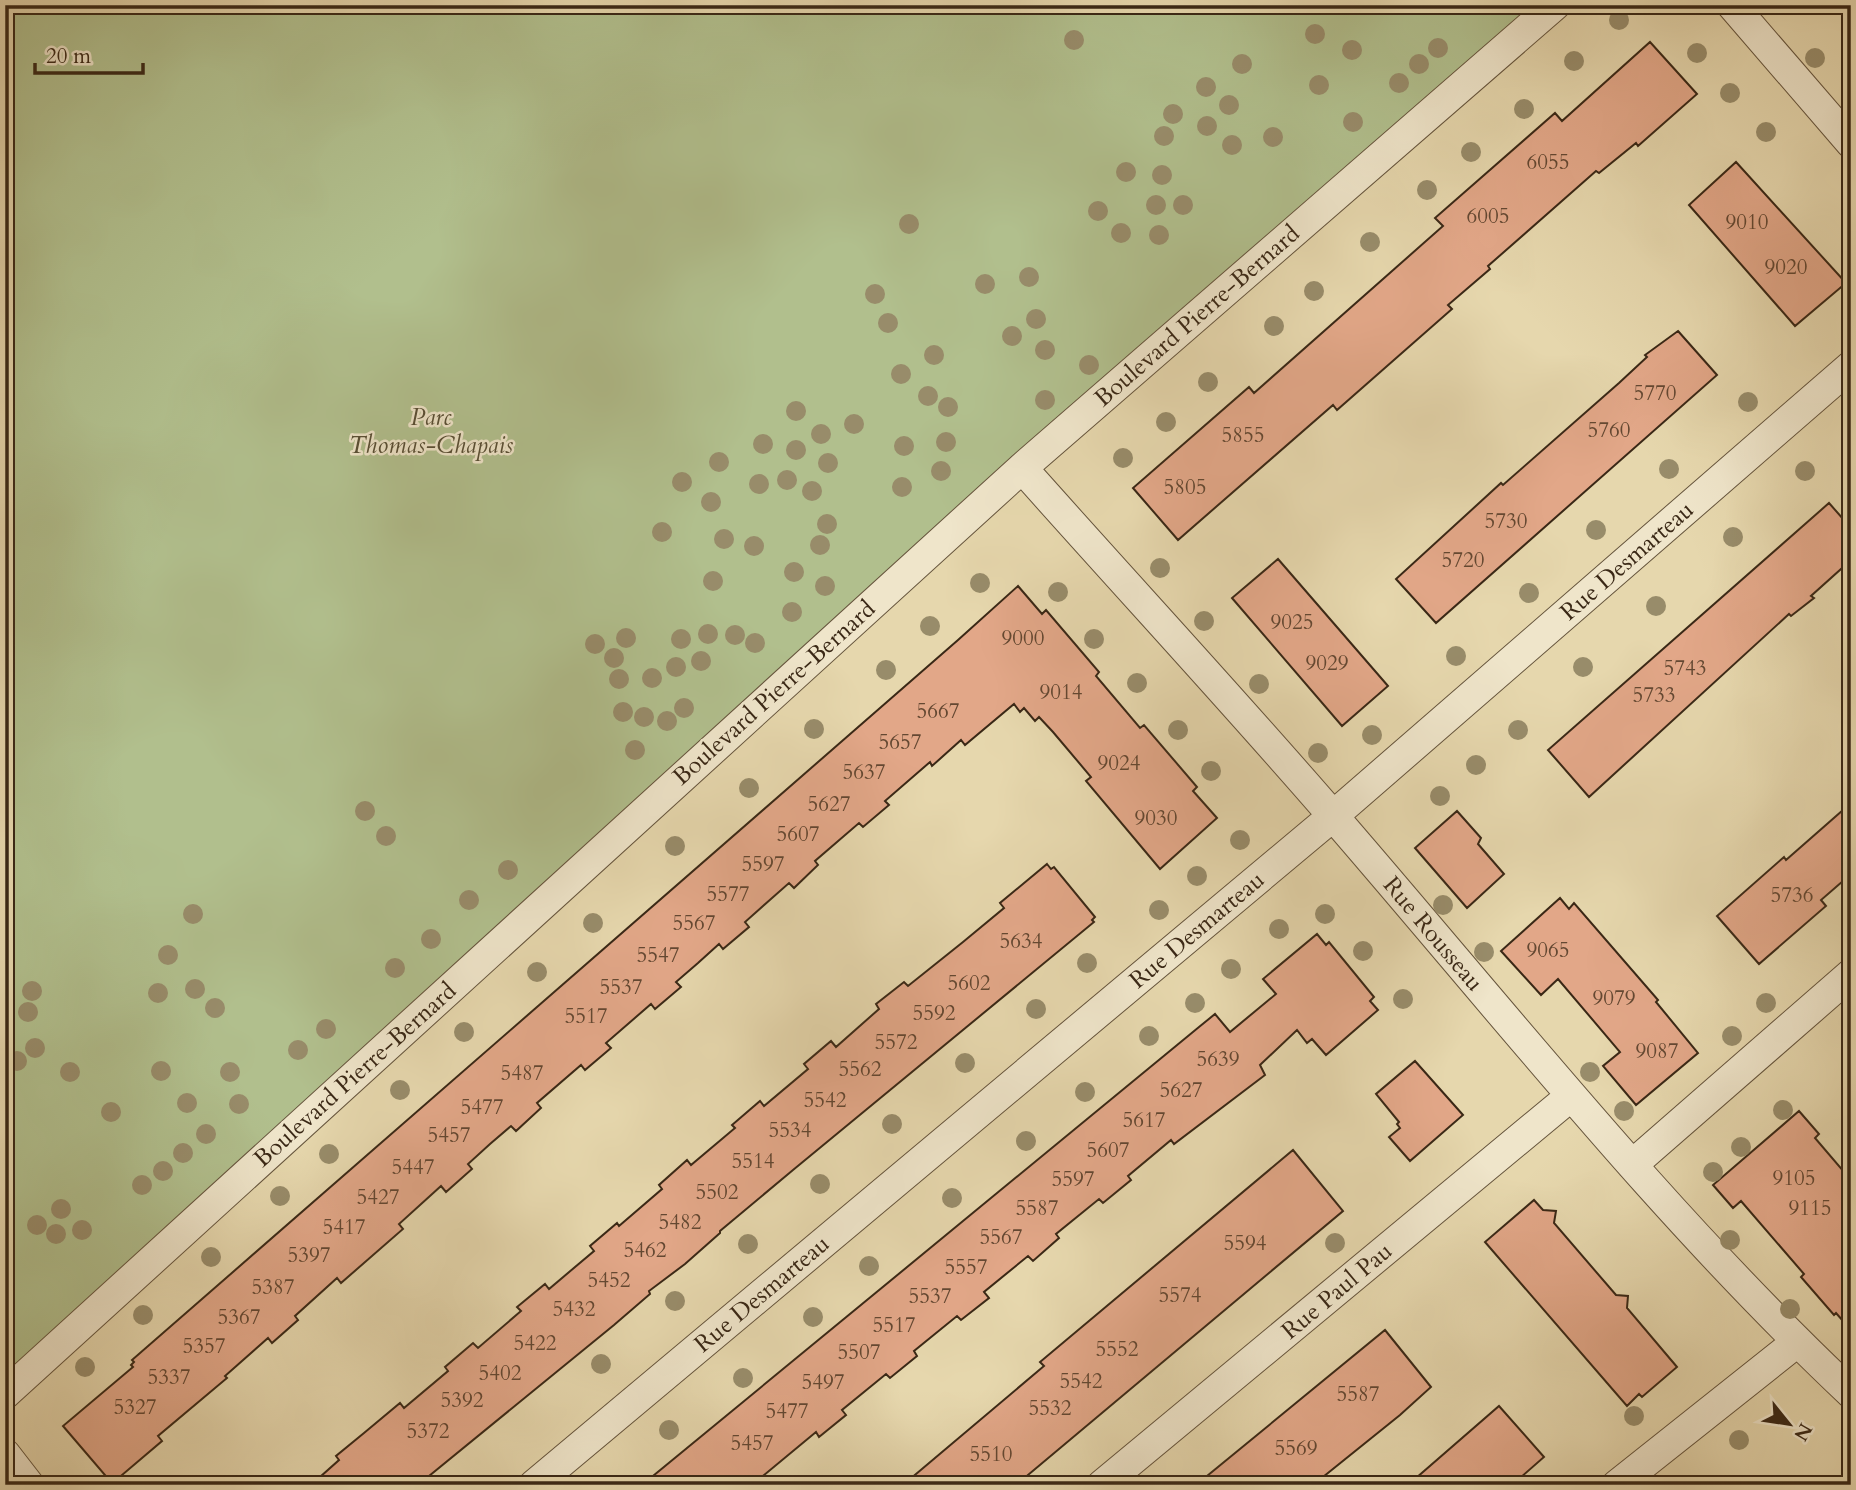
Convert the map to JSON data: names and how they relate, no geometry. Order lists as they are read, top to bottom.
{
  "streets": {
    "street": [
      "Boulevard Pierre-Bernard",
      "Rue Desmarteau",
      "Rue Rousseau",
      "Rue Paul Pau"
    ]
  },
  "crossings": [
    ["Boulevard Pierre-Bernard", "Rue Rousseau"],
    ["Rue Desmarteau", "Rue Rousseau"],
    ["Rue Rousseau", "Rue Paul Pau"]
  ],
  "parks": ["Parc Thomas-Chapais"],
  "house_numbers": [
    "6055",
    "6005",
    "9010",
    "9020",
    "5770",
    "5760",
    "5855",
    "5805",
    "5730",
    "5720",
    "9025",
    "9000",
    "9029",
    "5743",
    "9014",
    "5733",
    "5667",
    "5657",
    "9024",
    "5637",
    "5627",
    "9030",
    "5607",
    "5597",
    "5577",
    "5736",
    "5567",
    "5634",
    "9065",
    "5547",
    "5602",
    "5537",
    "9079",
    "5592",
    "5517",
    "5572",
    "9087",
    "5639",
    "5562",
    "5487",
    "5627",
    "5542",
    "5477",
    "5617",
    "5534",
    "5457",
    "5607",
    "5514",
    "5447",
    "9105",
    "5597",
    "5502",
    "5427",
    "5587",
    "9115",
    "5482",
    "5417",
    "5567",
    "5594",
    "5462",
    "5397",
    "5557",
    "5452",
    "5387",
    "5574",
    "5537",
    "5432",
    "5367",
    "5517",
    "5422",
    "5357",
    "5552",
    "5507",
    "5402",
    "5337",
    "5542",
    "5497",
    "5587",
    "5392",
    "5327",
    "5532",
    "5477",
    "5372",
    "5457",
    "5569",
    "5510"
  ],
  "scale_bar": "20 m",
  "north": "bottom right"
}
